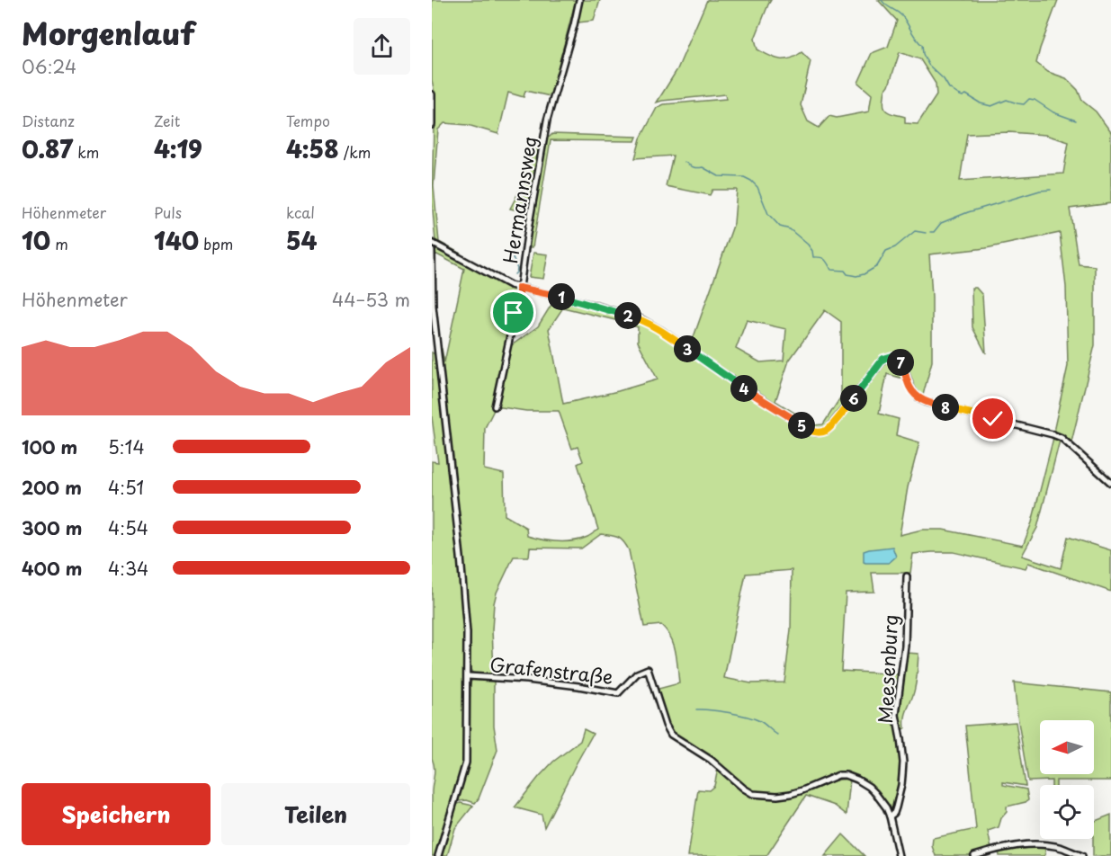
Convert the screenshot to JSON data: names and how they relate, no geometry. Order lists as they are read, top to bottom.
{
  "streets": {
    "street": ["Hermannsweg", "Meesenburg", "Grafenstraße"]
  },
  "crossings": [
    ["Meesenburg", "Grafenstraße"]
  ],
  "north": "left",
  "page": {
    "heading": ["Morgenlauf", "06:24"],
    "stats": [
      ["Distanz", "0.87 km"],
      ["Zeit", "4:19"],
      ["Tempo", "4:58 /km"],
      ["Höhenmeter", "10 m"],
      ["Puls", "140 bpm"],
      ["kcal", "54"]
    ],
    "chart": ["Höhenmeter", "44–53 m"],
    "pins": [
      "1",
      "2",
      "3",
      "7",
      "4",
      "6",
      "8",
      "5"
    ],
    "list": [
      {
        "name": "100 m",
        "note": "5:14"
      },
      {
        "name": "200 m",
        "note": "4:51"
      },
      {
        "name": "300 m",
        "note": "4:54"
      },
      {
        "name": "400 m",
        "note": "4:34"
      }
    ],
    "buttons": ["Speichern", "Teilen"]
  }
}
